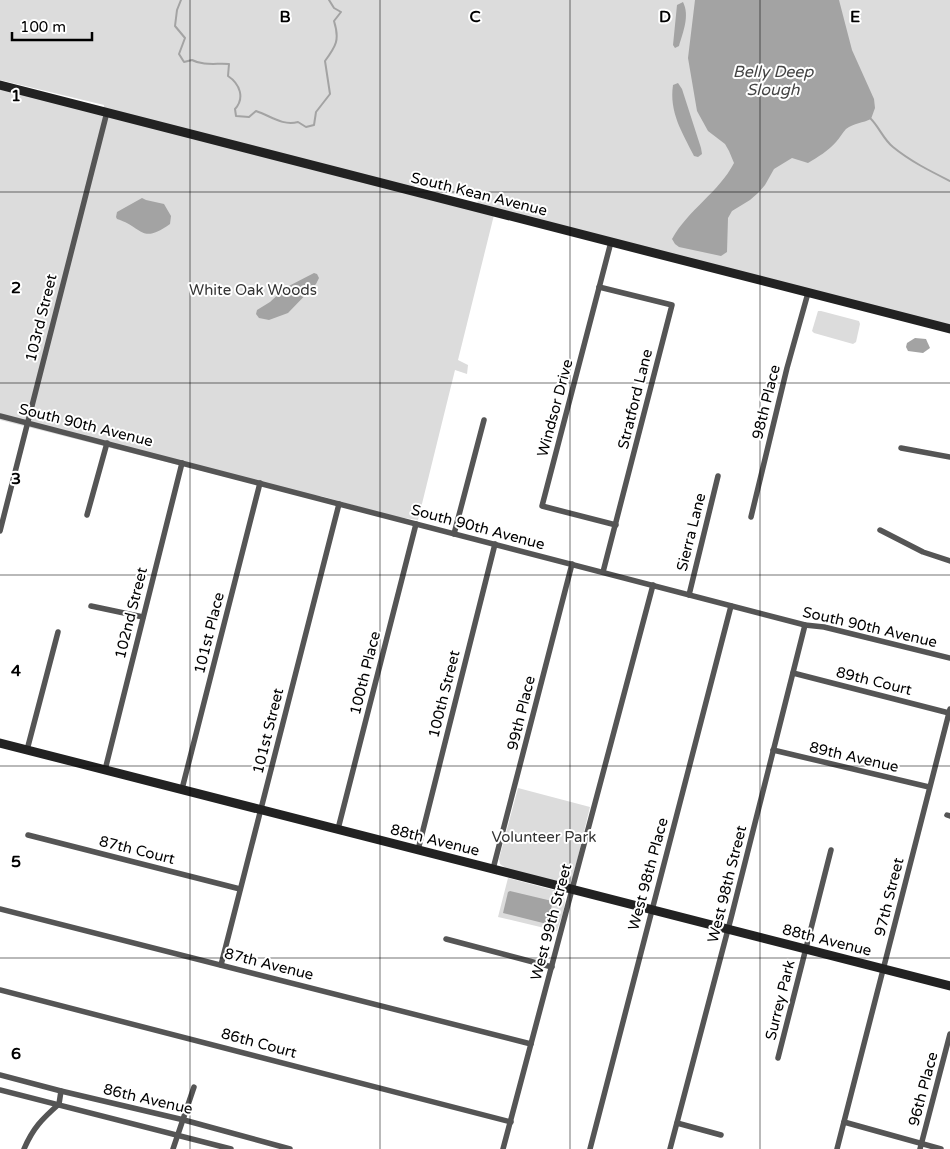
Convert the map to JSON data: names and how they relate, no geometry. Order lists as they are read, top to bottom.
{
  "streets": {
    "street": [
      "South Kean Avenue",
      "103rd Street",
      "Stratford Lane",
      "98th Place",
      "Windsor Drive",
      "South 90th Avenue",
      "Sierra Lane",
      "102nd Street",
      "101st Place",
      "100th Place",
      "89th Court",
      "100th Street",
      "99th Place",
      "101st Street",
      "89th Avenue",
      "88th Avenue",
      "87th Court",
      "West 98th Place",
      "West 98th Street",
      "97th Street",
      "West 99th Street",
      "87th Avenue",
      "Surrey Park",
      "86th Court",
      "96th Place",
      "86th Avenue"
    ]
  },
  "crossings": [
    ["South Kean Avenue", "103rd Street"],
    ["South Kean Avenue", "98th Place"],
    ["South Kean Avenue", "Windsor Drive"],
    ["103rd Street", "South 90th Avenue"],
    ["Stratford Lane", "Windsor Drive"],
    ["Stratford Lane", "South 90th Avenue"],
    ["South 90th Avenue", "Sierra Lane"],
    ["South 90th Avenue", "102nd Street"],
    ["South 90th Avenue", "101st Place"],
    ["South 90th Avenue", "100th Place"],
    ["South 90th Avenue", "100th Street"],
    ["South 90th Avenue", "99th Place"],
    ["South 90th Avenue", "101st Street"],
    ["South 90th Avenue", "West 98th Place"],
    ["South 90th Avenue", "West 98th Street"],
    ["South 90th Avenue", "West 99th Street"],
    ["102nd Street", "88th Avenue"],
    ["101st Place", "88th Avenue"],
    ["100th Place", "88th Avenue"],
    ["89th Court", "West 98th Street"],
    ["89th Court", "97th Street"],
    ["100th Street", "88th Avenue"],
    ["99th Place", "88th Avenue"],
    ["101st Street", "88th Avenue"],
    ["101st Street", "87th Court"],
    ["101st Street", "87th Avenue"],
    ["89th Avenue", "West 98th Street"],
    ["89th Avenue", "97th Street"],
    ["88th Avenue", "West 98th Place"],
    ["88th Avenue", "West 98th Street"],
    ["88th Avenue", "97th Street"],
    ["88th Avenue", "West 99th Street"],
    ["88th Avenue", "Surrey Park"],
    ["West 99th Street", "87th Avenue"],
    ["West 99th Street", "86th Court"]
  ],
  "water": ["Belly Deep Slough"],
  "parks": ["White Oak Woods", "Volunteer Park"],
  "scale_bar": "100 m",
  "grid": {
    "columns": [
      "B",
      "C",
      "D",
      "E"
    ],
    "rows": [
      "1",
      "2",
      "3",
      "4",
      "5",
      "6"
    ]
  }
}
